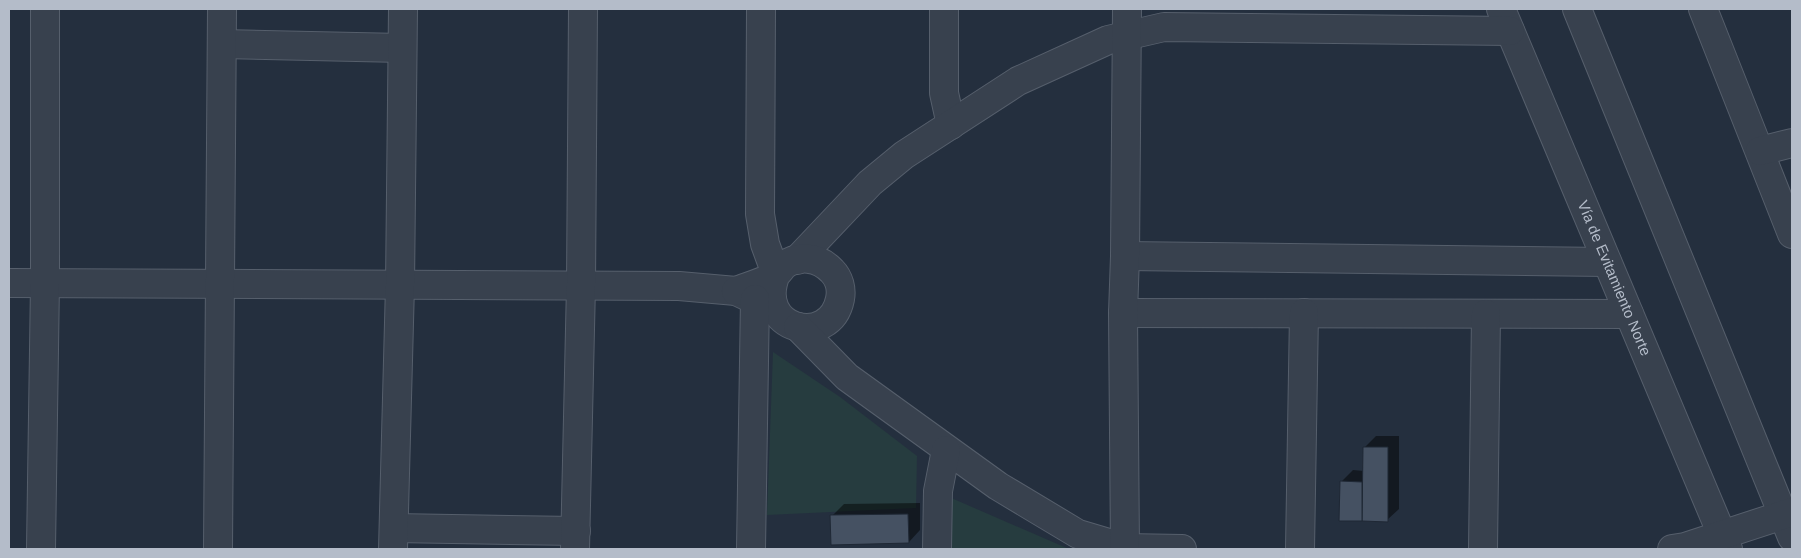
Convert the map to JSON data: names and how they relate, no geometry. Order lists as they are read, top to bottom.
{
  "streets": {
    "street": ["Vía de Evitamiento Norte"]
  }
}
